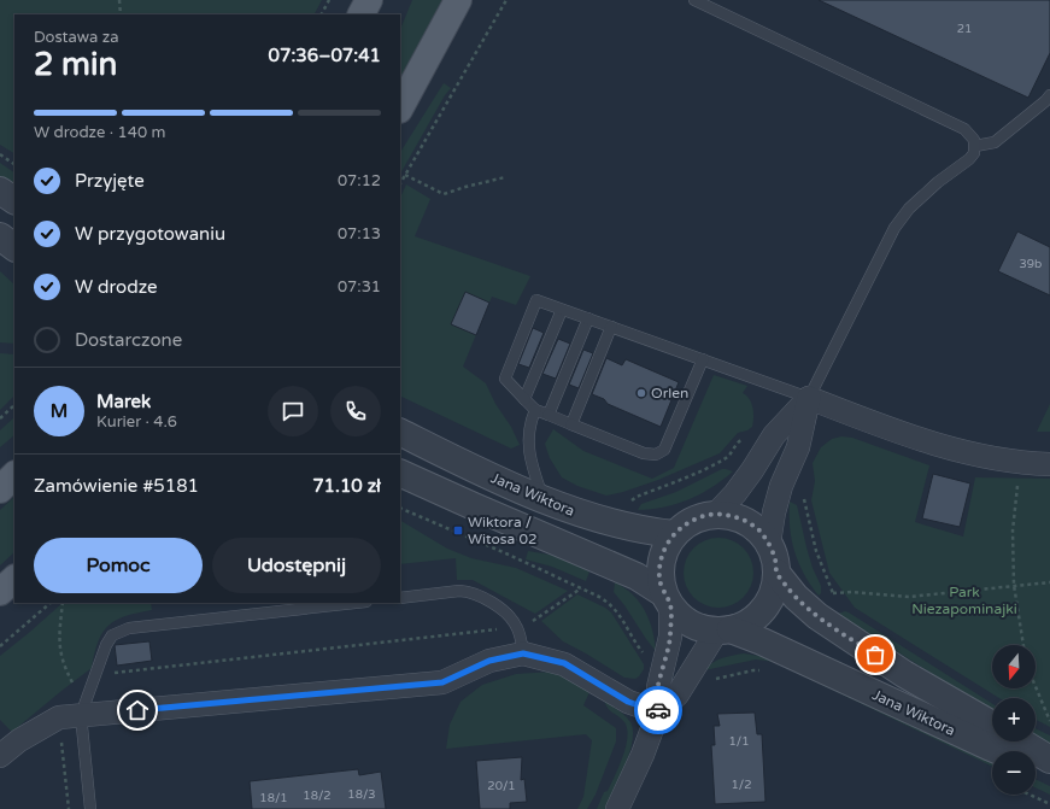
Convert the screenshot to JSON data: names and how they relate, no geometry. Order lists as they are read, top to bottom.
{
  "streets": {
    "street": ["Jana Wiktora"]
  },
  "parks": ["Park Niezapominajki"],
  "places": {
    "other": ["Orlen"],
    "transit": ["Wiktora / Witosa 02"]
  },
  "house_numbers": [
    "21",
    "39b",
    "1/1",
    "1/2",
    "20/1",
    "18/3",
    "18/2",
    "18/1"
  ],
  "north": "bottom",
  "page": {
    "heading": ["2 min", "Dostawa za", "07:36–07:41"],
    "panel": [
      "Marek",
      "Kurier · 4.6",
      "Zamówienie #5181",
      "71.10 zł"
    ],
    "bar": "W drodze · 140 m",
    "list": [
      ["Przyjęte", "07:12"],
      ["W przygotowaniu", "07:13"],
      ["W drodze", "07:31"],
      "Dostarczone"
    ],
    "round": "M",
    "buttons": ["Pomoc", "Udostępnij"],
    "map_buttons": ["+", "−"]
  }
}
